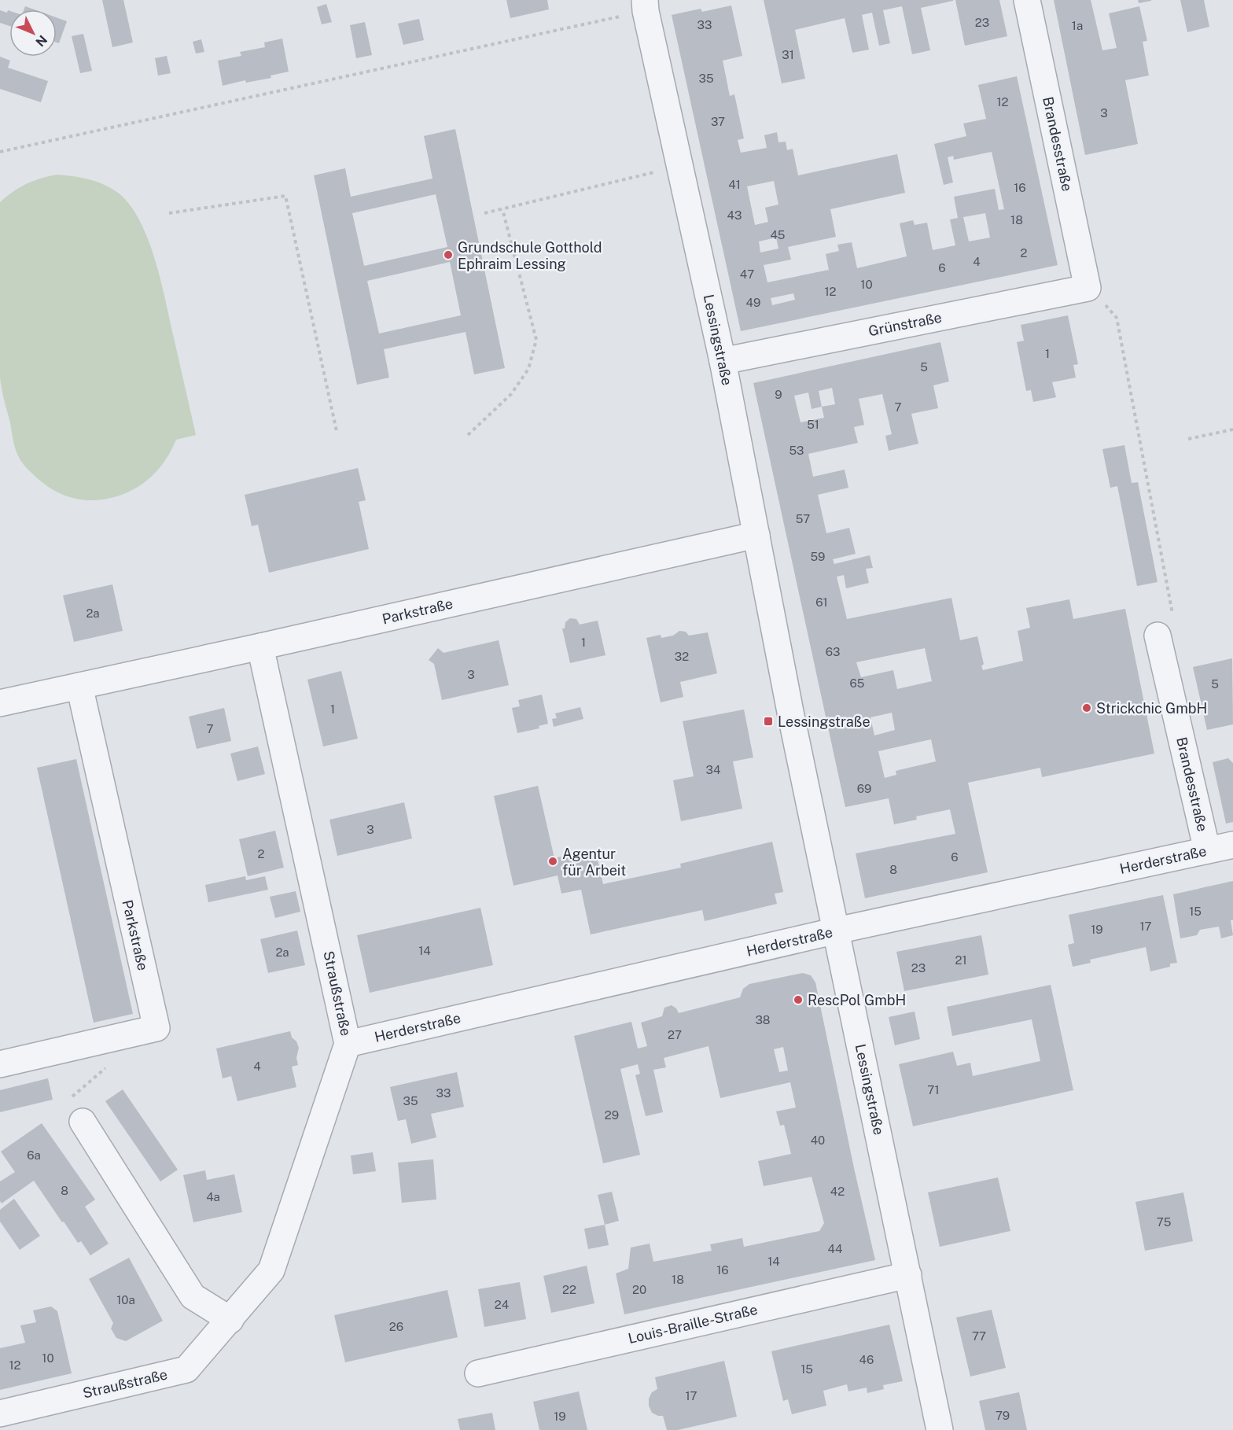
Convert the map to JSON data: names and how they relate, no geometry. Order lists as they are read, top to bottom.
{
  "streets": {
    "street": [
      "Brandesstraße",
      "Grünstraße",
      "Lessingstraße",
      "Parkstraße",
      "Herderstraße",
      "Straußstraße",
      "Louis-Braille-Straße"
    ]
  },
  "crossings": [
    ["Brandesstraße", "Grünstraße"],
    ["Brandesstraße", "Herderstraße"],
    ["Grünstraße", "Lessingstraße"],
    ["Lessingstraße", "Parkstraße"],
    ["Lessingstraße", "Herderstraße"],
    ["Lessingstraße", "Louis-Braille-Straße"],
    ["Parkstraße", "Straußstraße"],
    ["Herderstraße", "Straußstraße"]
  ],
  "places": {
    "other": [
      "Grundschule Gotthold Ephraim Lessing",
      "Strickchic GmbH",
      "Agentur für Arbeit",
      "RescPol GmbH"
    ],
    "transit": ["Lessingstraße"]
  },
  "house_numbers": [
    "23",
    "33",
    "1a",
    "31",
    "35",
    "12",
    "3",
    "37",
    "41",
    "16",
    "43",
    "18",
    "45",
    "2",
    "4",
    "6",
    "47",
    "10",
    "12",
    "49",
    "1",
    "5",
    "9",
    "7",
    "51",
    "53",
    "57",
    "59",
    "61",
    "2a",
    "1",
    "63",
    "32",
    "3",
    "65",
    "5",
    "1",
    "7",
    "34",
    "69",
    "3",
    "2",
    "6",
    "8",
    "15",
    "17",
    "19",
    "14",
    "2a",
    "21",
    "23",
    "38",
    "27",
    "4",
    "71",
    "33",
    "35",
    "29",
    "40",
    "6a",
    "8",
    "42",
    "4a",
    "75",
    "44",
    "14",
    "16",
    "18",
    "22",
    "20",
    "10a",
    "24",
    "26",
    "77",
    "10",
    "46",
    "12",
    "15",
    "17",
    "79",
    "19"
  ],
  "north": "bottom right"
}
